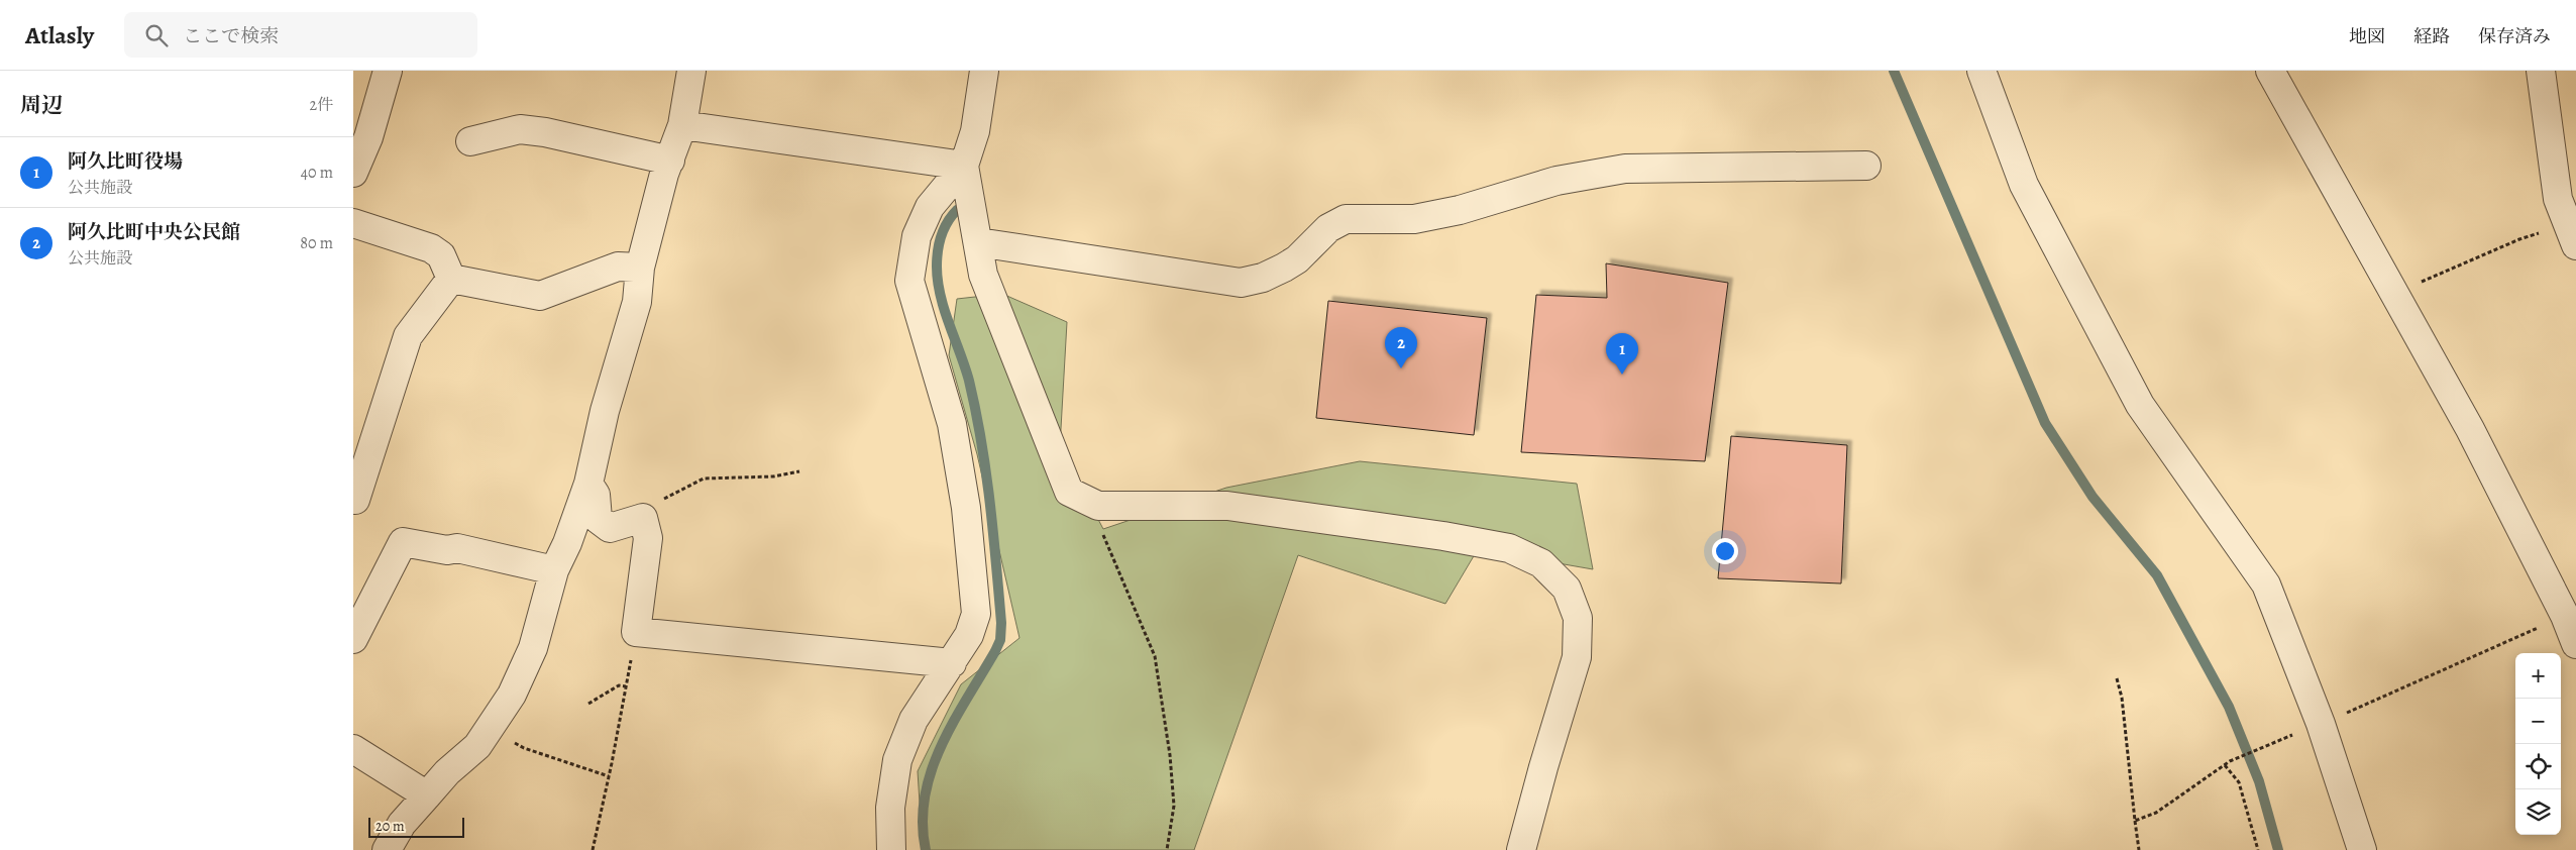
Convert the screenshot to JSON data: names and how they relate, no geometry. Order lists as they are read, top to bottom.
{
  "scale_bar": "20 m",
  "page": {
    "header": "Atlasly",
    "search": "ここで検索",
    "nav": ["地図", "経路", "保存済み"],
    "heading": ["周辺", "2件"],
    "list": [
      {
        "mark": "1",
        "name": "阿久比町役場",
        "note": "公共施設",
        "value": "40 m"
      },
      {
        "mark": "2",
        "name": "阿久比町中央公民館",
        "note": "公共施設",
        "value": "80 m"
      }
    ],
    "pins": ["2", "1"],
    "map_buttons": ["+", "−"],
    "scale": "20 m"
  }
}
